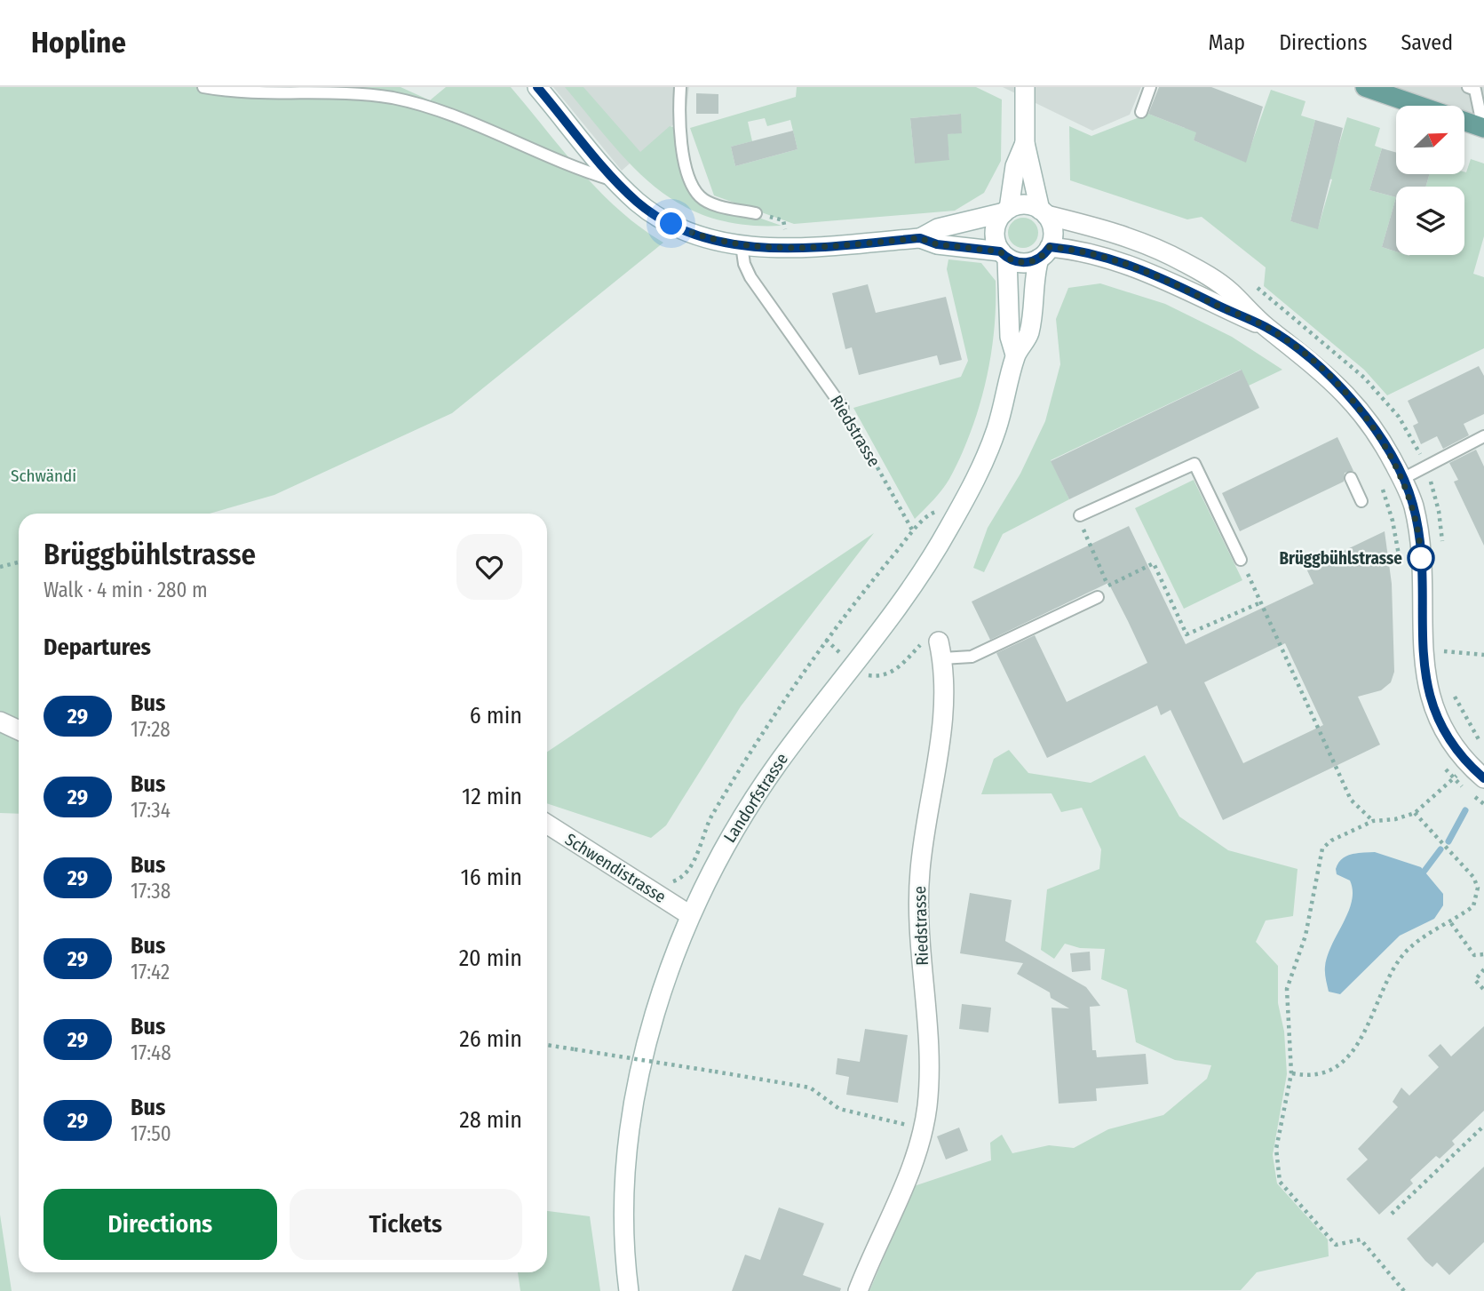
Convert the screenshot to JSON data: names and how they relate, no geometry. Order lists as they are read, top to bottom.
{
  "streets": {
    "street": ["Riedstrasse", "Landorfstrasse", "Schwendistrasse"]
  },
  "crossings": [
    ["Landorfstrasse", "Schwendistrasse"]
  ],
  "parks": ["Schwändi"],
  "places": ["Brüggbühlstrasse"],
  "lines": ["bus line 29"],
  "north": "top right",
  "page": {
    "header": "Hopline",
    "nav": ["Map", "Directions", "Saved"],
    "heading": [
      ["Brüggbühlstrasse", "Walk · 4 min · 280 m"],
      "Departures"
    ],
    "list": [
      {
        "mark": "29",
        "name": "Bus",
        "note": "17:28",
        "value": "6 min"
      },
      {
        "mark": "29",
        "name": "Bus",
        "note": "17:34",
        "value": "12 min"
      },
      {
        "mark": "29",
        "name": "Bus",
        "note": "17:38",
        "value": "16 min"
      },
      {
        "mark": "29",
        "name": "Bus",
        "note": "17:42",
        "value": "20 min"
      },
      {
        "mark": "29",
        "name": "Bus",
        "note": "17:48",
        "value": "26 min"
      },
      {
        "mark": "29",
        "name": "Bus",
        "note": "17:50",
        "value": "28 min"
      }
    ],
    "buttons": ["Directions", "Tickets"]
  }
}
